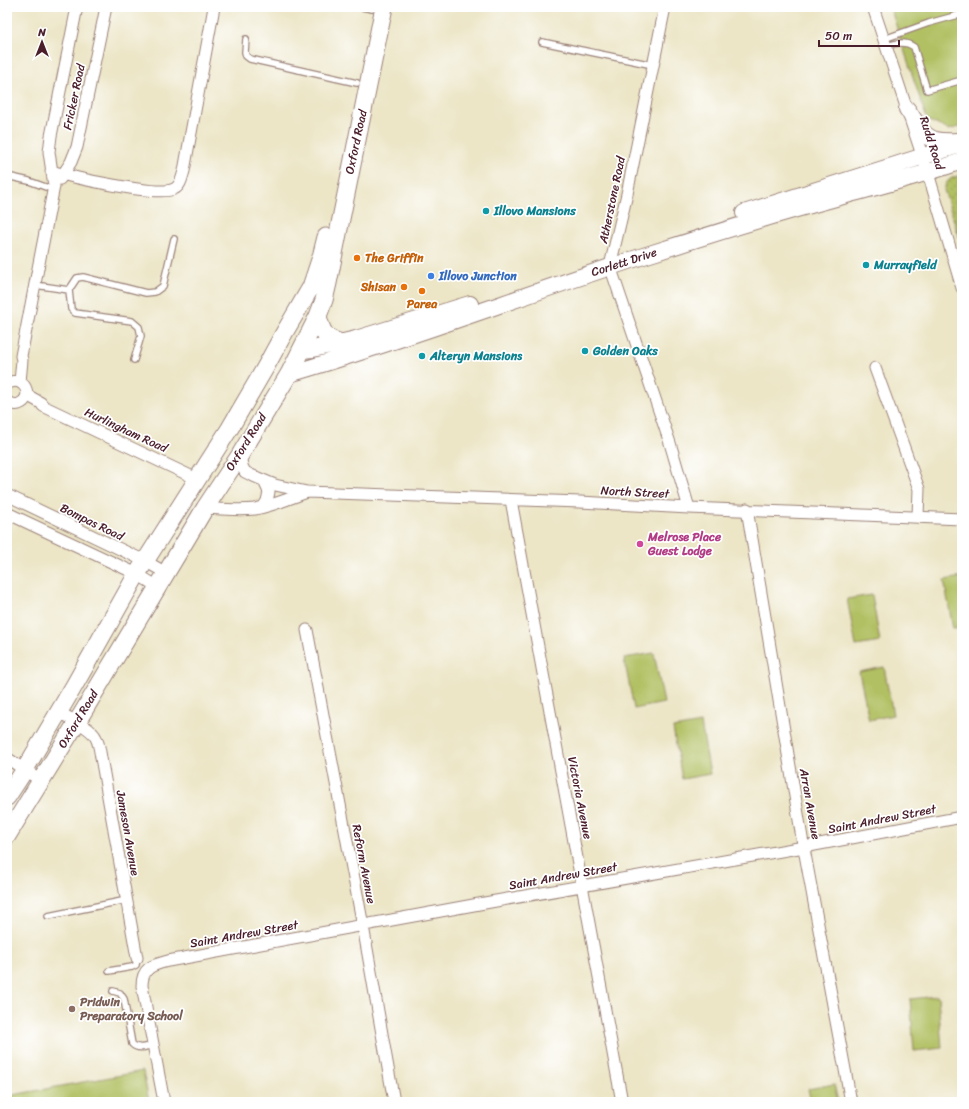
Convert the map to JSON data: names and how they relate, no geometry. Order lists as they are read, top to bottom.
{
  "streets": {
    "main road": ["Oxford Road", "Corlett Drive"],
    "street": [
      "Fricker Road",
      "Rudd Road",
      "Atherstone Road",
      "Hurlingham Road",
      "North Street",
      "Bompas Road",
      "Victoria Avenue",
      "Arran Avenue",
      "Saint Andrew Street",
      "Jameson Avenue",
      "Reform Avenue"
    ]
  },
  "crossings": [
    ["Oxford Road", "Corlett Drive"],
    ["Oxford Road", "Hurlingham Road"],
    ["Oxford Road", "North Street"],
    ["Oxford Road", "Bompas Road"],
    ["Oxford Road", "Jameson Avenue"],
    ["Rudd Road", "Corlett Drive"],
    ["Atherstone Road", "Corlett Drive"],
    ["North Street", "Victoria Avenue"],
    ["North Street", "Arran Avenue"],
    ["Victoria Avenue", "Saint Andrew Street"],
    ["Arran Avenue", "Saint Andrew Street"],
    ["Saint Andrew Street", "Reform Avenue"]
  ],
  "places": [
    "Illovo Mansions",
    "The Griffin",
    "Murrayfield",
    "Illovo Junction",
    "Shisan",
    "Parea",
    "Golden Oaks",
    "Alteryn Mansions",
    "Melrose Place Guest Lodge",
    "Pridwin Preparatory School"
  ],
  "scale_bar": "50 m",
  "north": "top"
}
